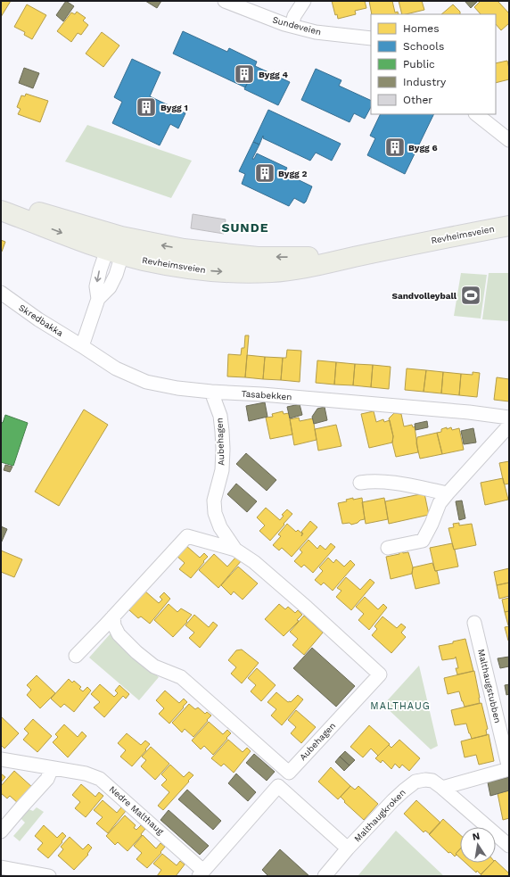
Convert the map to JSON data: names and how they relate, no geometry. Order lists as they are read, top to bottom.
{
  "streets": {
    "main road": ["Revheimsveien"],
    "street": [
      "Sundeveien",
      "Skredbakka",
      "Tasabekken",
      "Aubehagen",
      "Malthaugstubben",
      "Nedre Malthaug",
      "Malthaugkroken"
    ]
  },
  "crossings": [
    ["Skredbakka", "Tasabekken"],
    ["Tasabekken", "Aubehagen"],
    ["Malthaugstubben", "Malthaugkroken"]
  ],
  "districts": ["SUNDE", "MALTHAUG"],
  "places": {
    "building": [
      "Bygg 4",
      "Bygg 1",
      "Bygg 6",
      "Bygg 2"
    ],
    "sports": ["Sandvolleyball"]
  },
  "legend": [
    "Homes",
    "Schools",
    "Public",
    "Industry",
    "Other"
  ],
  "north": "top"
}
